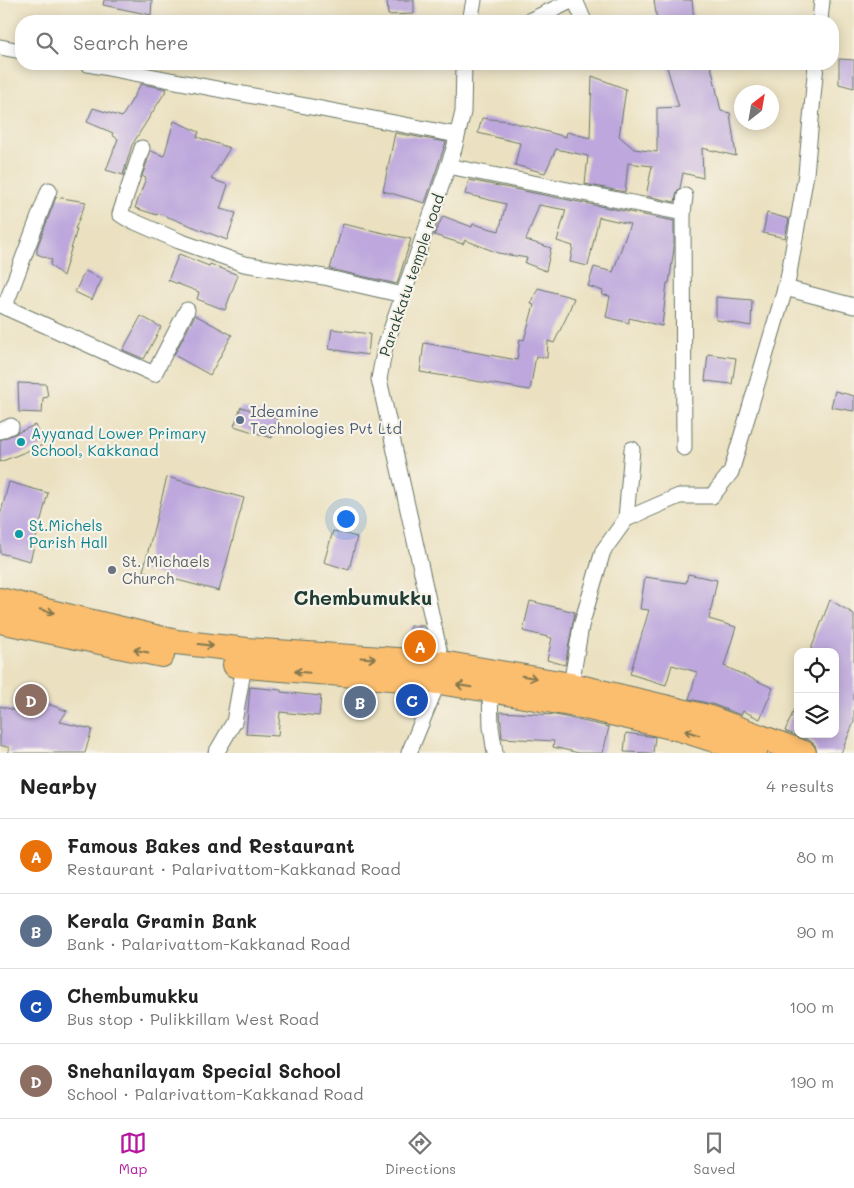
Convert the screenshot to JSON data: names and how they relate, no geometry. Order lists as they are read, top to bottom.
{
  "streets": {
    "street": ["Parakkatu temple road"]
  },
  "districts": ["Chembumukku"],
  "places": [
    "Ideamine Technologies Pvt Ltd",
    "Ayyanad Lower Primary School, Kakkanad",
    "St.Michels Parish Hall",
    "St. Michaels Church"
  ],
  "north": "top right",
  "page": {
    "search": "Search here",
    "pins": [
      "A",
      "C",
      "D",
      "B"
    ],
    "heading": ["Nearby", "4 results"],
    "list": [
      {
        "mark": "A",
        "name": "Famous Bakes and Restaurant",
        "note": "Restaurant · Palarivattom-Kakkanad Road",
        "value": "80 m"
      },
      {
        "mark": "B",
        "name": "Kerala Gramin Bank",
        "note": "Bank · Palarivattom-Kakkanad Road",
        "value": "90 m"
      },
      {
        "mark": "C",
        "name": "Chembumukku",
        "note": "Bus stop · Pulikkillam West Road",
        "value": "100 m"
      },
      {
        "mark": "D",
        "name": "Snehanilayam Special School",
        "note": "School · Palarivattom-Kakkanad Road",
        "value": "190 m"
      }
    ],
    "nav": ["Map", "Directions", "Saved"]
  }
}
